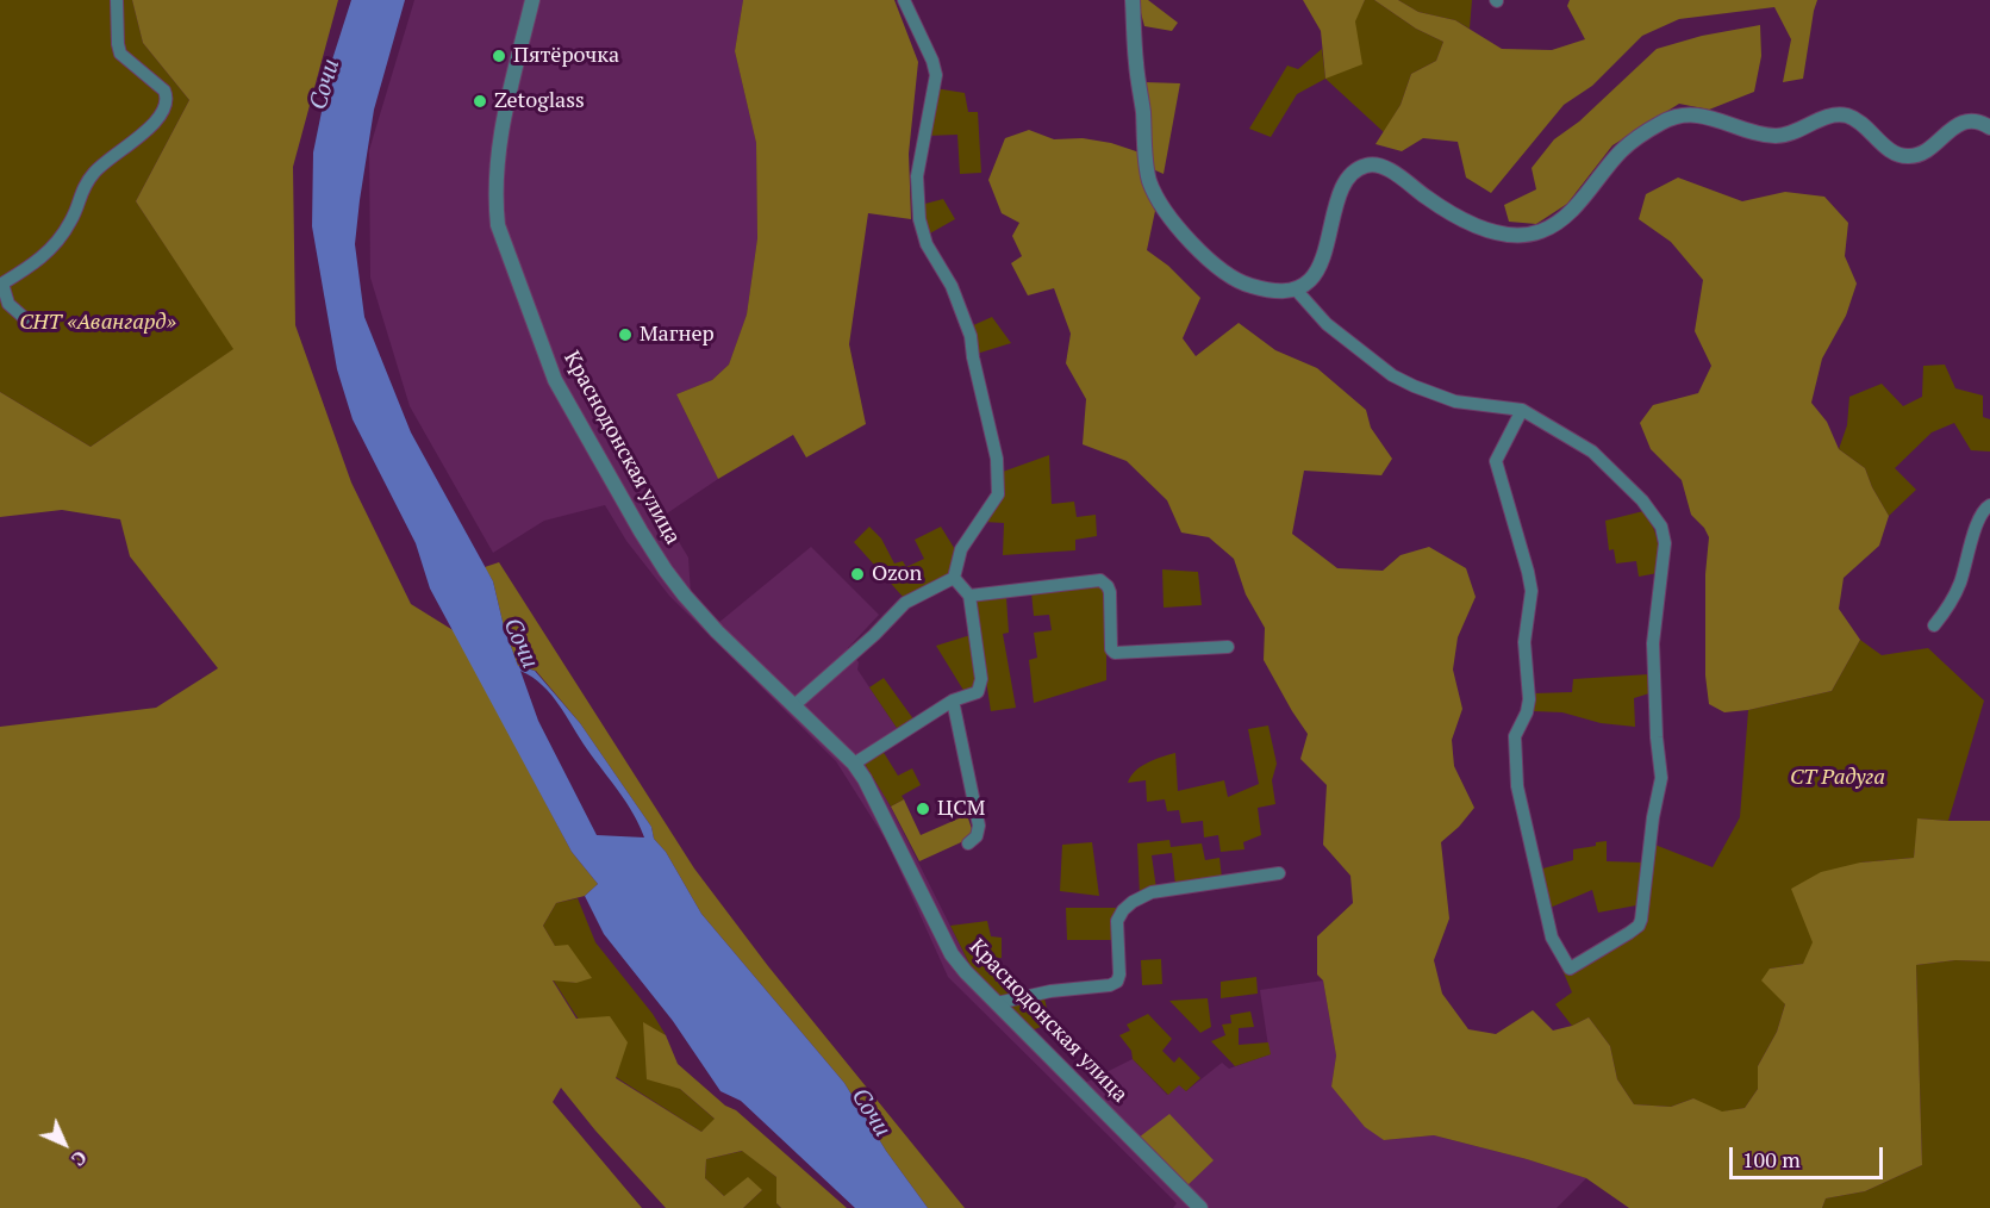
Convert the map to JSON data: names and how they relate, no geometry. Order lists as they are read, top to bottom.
{
  "streets": {
    "street": ["Краснодонская улица"]
  },
  "water": ["Сочи"],
  "parks": ["СНТ «Авангард»", "СТ Радуга"],
  "places": [
    "Пятёрочка",
    "Zetoglass",
    "Магнер",
    "Ozon",
    "ЦСМ"
  ],
  "scale_bar": "100 m",
  "north": "bottom right"
}
